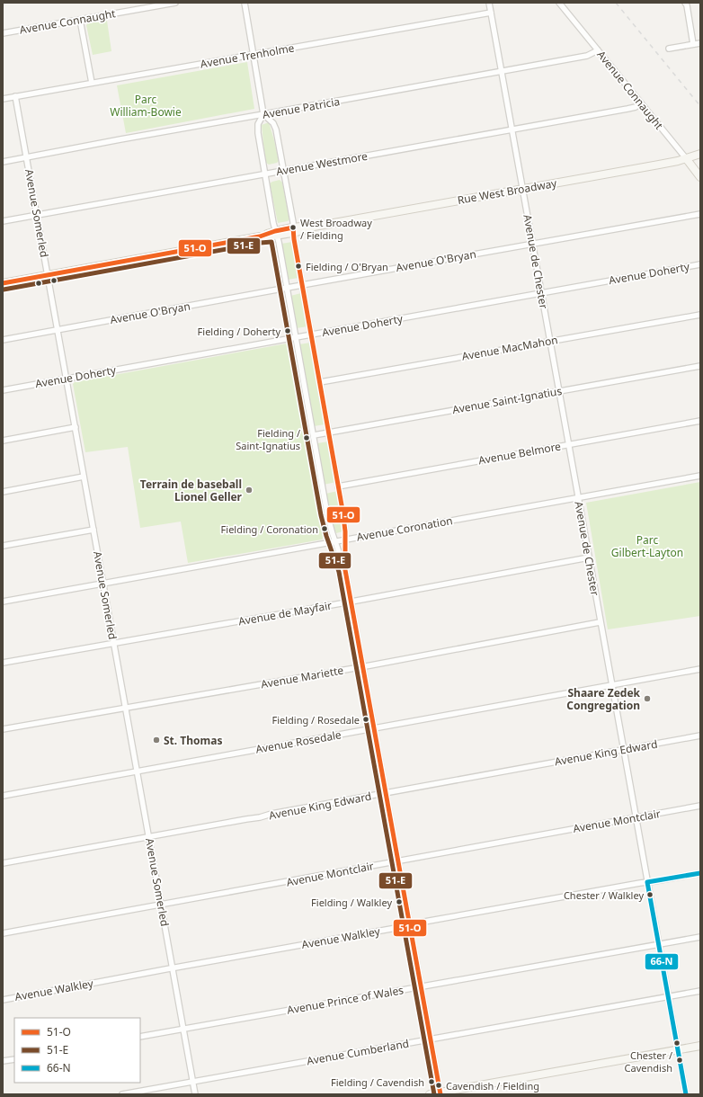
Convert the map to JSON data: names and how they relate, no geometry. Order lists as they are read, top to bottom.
{
  "streets": {
    "street": [
      "Avenue Connaught",
      "Avenue Trenholme",
      "Avenue Patricia",
      "Avenue Westmore",
      "Rue West Broadway",
      "Avenue Somerled",
      "Avenue O'Bryan",
      "Avenue de Chester",
      "Avenue Doherty",
      "Avenue MacMahon",
      "Avenue Saint-Ignatius",
      "Avenue Belmore",
      "Avenue Coronation",
      "Avenue de Mayfair",
      "Avenue Mariette",
      "Avenue Rosedale",
      "Avenue King Edward",
      "Avenue Montclair",
      "Avenue Walkley",
      "Avenue Prince of Wales",
      "Avenue Cumberland"
    ]
  },
  "crossings": [
    ["Avenue Connaught", "Avenue Patricia"],
    ["Avenue Connaught", "Avenue Westmore"],
    ["Avenue Connaught", "Rue West Broadway"],
    ["Avenue Trenholme", "Avenue Somerled"],
    ["Avenue Trenholme", "Avenue de Chester"],
    ["Avenue Patricia", "Avenue Somerled"],
    ["Avenue Patricia", "Avenue de Chester"],
    ["Avenue Westmore", "Avenue Somerled"],
    ["Avenue Westmore", "Avenue de Chester"],
    ["Rue West Broadway", "Avenue Somerled"],
    ["Rue West Broadway", "Avenue de Chester"],
    ["Avenue Somerled", "Avenue O'Bryan"],
    ["Avenue Somerled", "Avenue Doherty"],
    ["Avenue Somerled", "Avenue Coronation"],
    ["Avenue Somerled", "Avenue de Mayfair"],
    ["Avenue Somerled", "Avenue Mariette"],
    ["Avenue Somerled", "Avenue Rosedale"],
    ["Avenue Somerled", "Avenue King Edward"],
    ["Avenue Somerled", "Avenue Montclair"],
    ["Avenue Somerled", "Avenue Walkley"],
    ["Avenue Somerled", "Avenue Prince of Wales"],
    ["Avenue Somerled", "Avenue Cumberland"],
    ["Avenue O'Bryan", "Avenue de Chester"],
    ["Avenue de Chester", "Avenue Doherty"],
    ["Avenue de Chester", "Avenue MacMahon"],
    ["Avenue de Chester", "Avenue Saint-Ignatius"],
    ["Avenue de Chester", "Avenue Belmore"],
    ["Avenue de Chester", "Avenue Coronation"],
    ["Avenue de Chester", "Avenue de Mayfair"],
    ["Avenue de Chester", "Avenue Mariette"],
    ["Avenue de Chester", "Avenue Rosedale"],
    ["Avenue de Chester", "Avenue King Edward"],
    ["Avenue de Chester", "Avenue Montclair"],
    ["Avenue de Chester", "Avenue Walkley"],
    ["Avenue de Chester", "Avenue Prince of Wales"],
    ["Avenue de Chester", "Avenue Cumberland"]
  ],
  "parks": ["Parc William-Bowie", "Parc Gilbert-Layton"],
  "places": [
    "West Broadway / Fielding",
    "Fielding / O'Bryan",
    "Fielding / Doherty",
    "Fielding / Saint-Ignatius",
    "Terrain de baseball Lionel Geller",
    "Fielding / Coronation",
    "Shaare Zedek Congregation",
    "Fielding / Rosedale",
    "St. Thomas",
    "Chester / Walkley",
    "Fielding / Walkley",
    "Chester / Cavendish",
    "Fielding / Cavendish",
    "Cavendish / Fielding"
  ],
  "lines": ["transit line 51-O", "transit line 51-E", "transit line 66-N"],
  "legend": ["51-O", "51-E", "66-N"]
}
